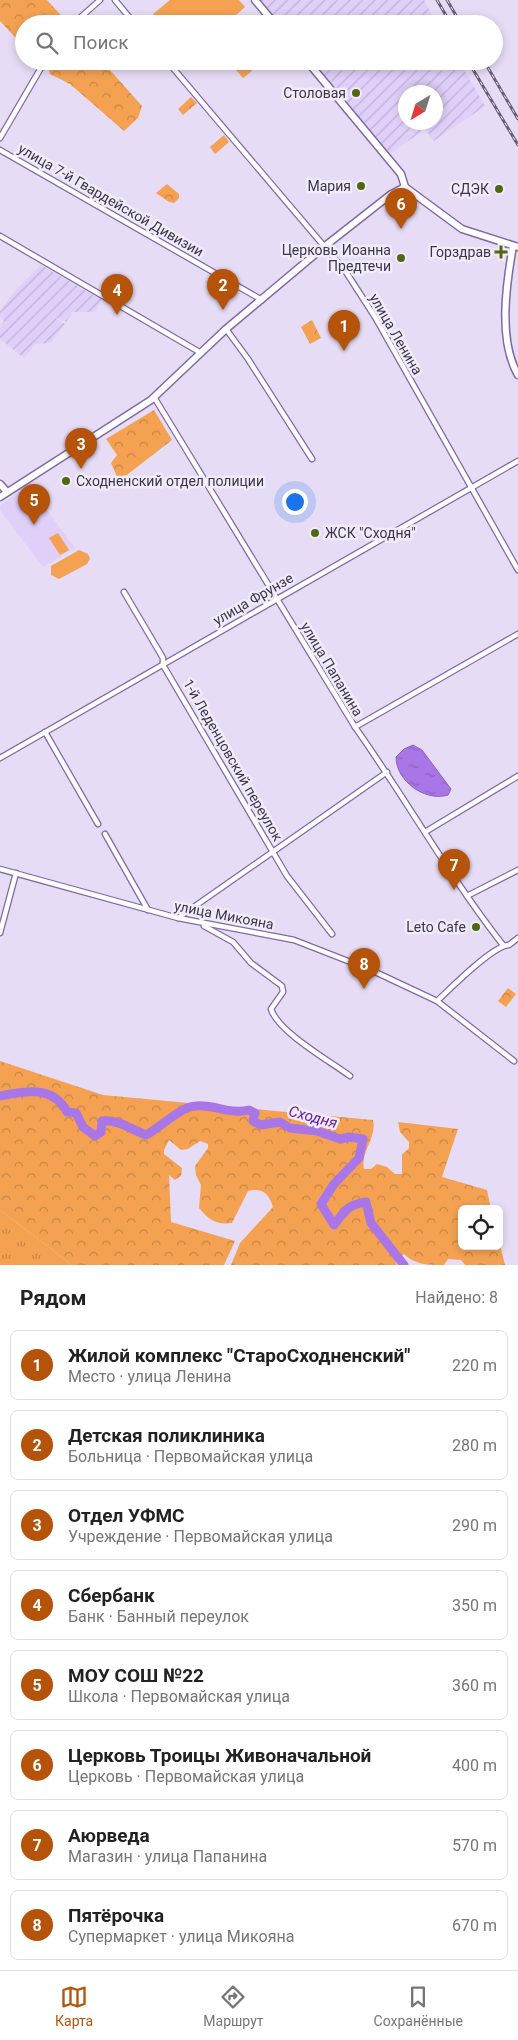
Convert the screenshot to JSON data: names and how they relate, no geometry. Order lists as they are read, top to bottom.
{
  "streets": {
    "street": [
      "улица 7-й Гвардейской Дивизии",
      "улица Ленина",
      "улица Фрунзе",
      "улица Папанина",
      "1-й Леденцовский переулок",
      "улица Микояна"
    ]
  },
  "crossings": [
    ["улица Ленина", "улица Фрунзе"],
    ["улица Фрунзе", "улица Папанина"],
    ["улица Фрунзе", "1-й Леденцовский переулок"]
  ],
  "water": ["Сходня"],
  "places": {
    "other": [
      "Столовая",
      "Мария",
      "СДЭК",
      "Церковь Иоанна Предтечи",
      "Сходненский отдел полиции",
      "ЖСК \"Сходня\"",
      "Leto Cafe"
    ],
    "health": ["Горздрав"]
  },
  "north": "bottom left",
  "page": {
    "search": "Поиск",
    "pins": [
      "6",
      "2",
      "4",
      "1",
      "3",
      "5",
      "7",
      "8"
    ],
    "heading": ["Рядом", "Найдено: 8"],
    "list": [
      {
        "mark": "1",
        "name": "Жилой комплекс \"СтароСходненский\"",
        "note": "Место · улица Ленина",
        "value": "220 m"
      },
      {
        "mark": "2",
        "name": "Детская поликлиника",
        "note": "Больница · Первомайская улица",
        "value": "280 m"
      },
      {
        "mark": "3",
        "name": "Отдел УФМС",
        "note": "Учреждение · Первомайская улица",
        "value": "290 m"
      },
      {
        "mark": "4",
        "name": "Сбербанк",
        "note": "Банк · Банный переулок",
        "value": "350 m"
      },
      {
        "mark": "5",
        "name": "МОУ СОШ №22",
        "note": "Школа · Первомайская улица",
        "value": "360 m"
      },
      {
        "mark": "6",
        "name": "Церковь Троицы Живоначальной",
        "note": "Церковь · Первомайская улица",
        "value": "400 m"
      },
      {
        "mark": "7",
        "name": "Аюрведа",
        "note": "Магазин · улица Папанина",
        "value": "570 m"
      },
      {
        "mark": "8",
        "name": "Пятёрочка",
        "note": "Супермаркет · улица Микояна",
        "value": "670 m"
      }
    ],
    "nav": ["Карта", "Маршрут", "Сохранённые"]
  }
}
